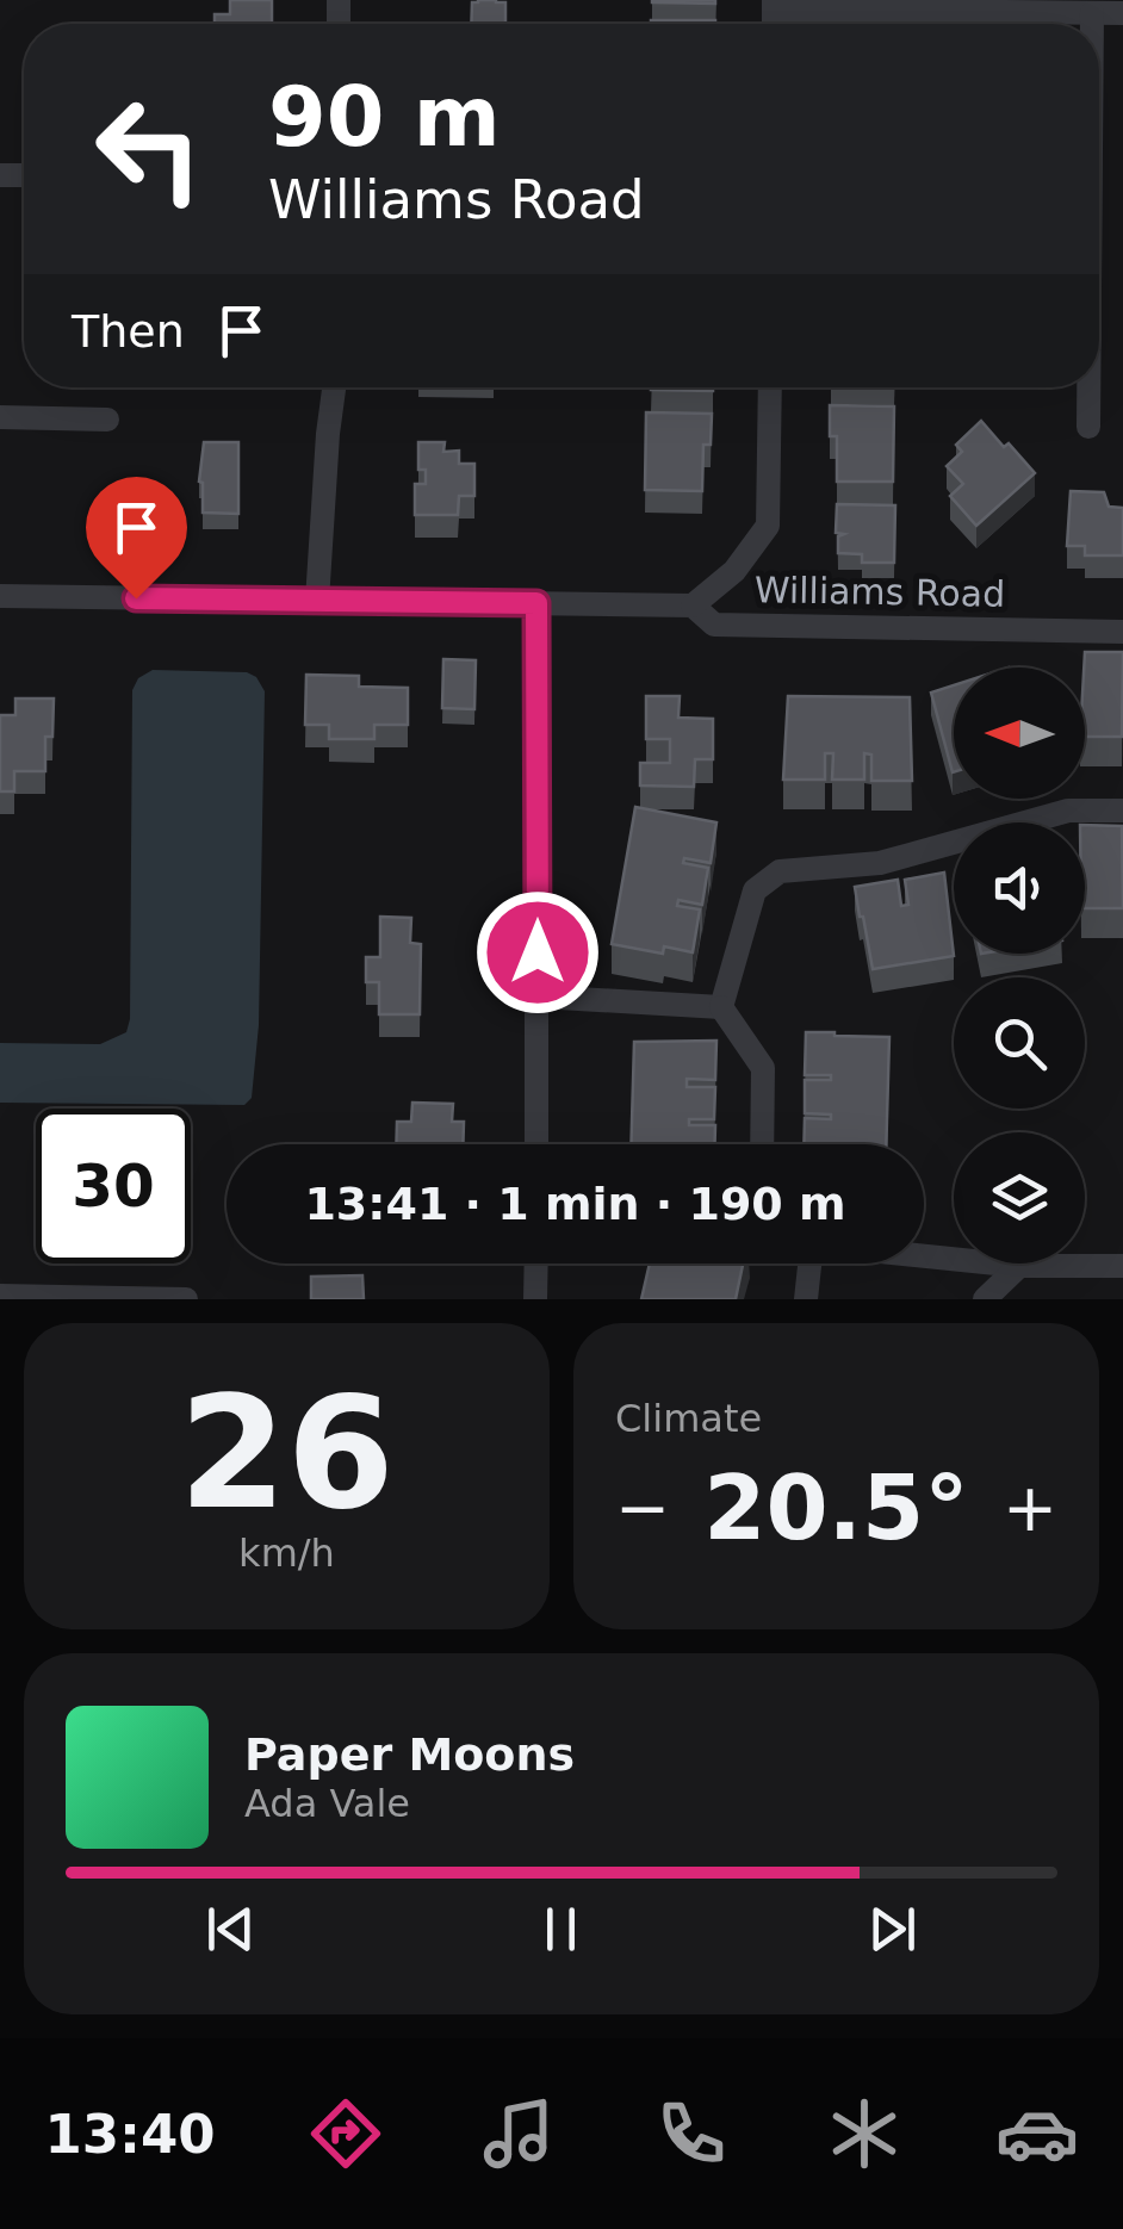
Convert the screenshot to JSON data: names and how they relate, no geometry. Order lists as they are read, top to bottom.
{
  "streets": {
    "street": ["Williams Road"]
  },
  "north": "left",
  "page": {
    "turn": ["90 m", "Williams Road"],
    "then": "Then",
    "limit": "30",
    "trip": "13:41 · 1 min · 190 m",
    "tile": [
      ["26", "km/h"],
      "Climate"
    ],
    "heat": ["−", "20.5°", "+"],
    "song": ["Paper Moons", "Ada Vale"],
    "tabs": "13:40"
  }
}
